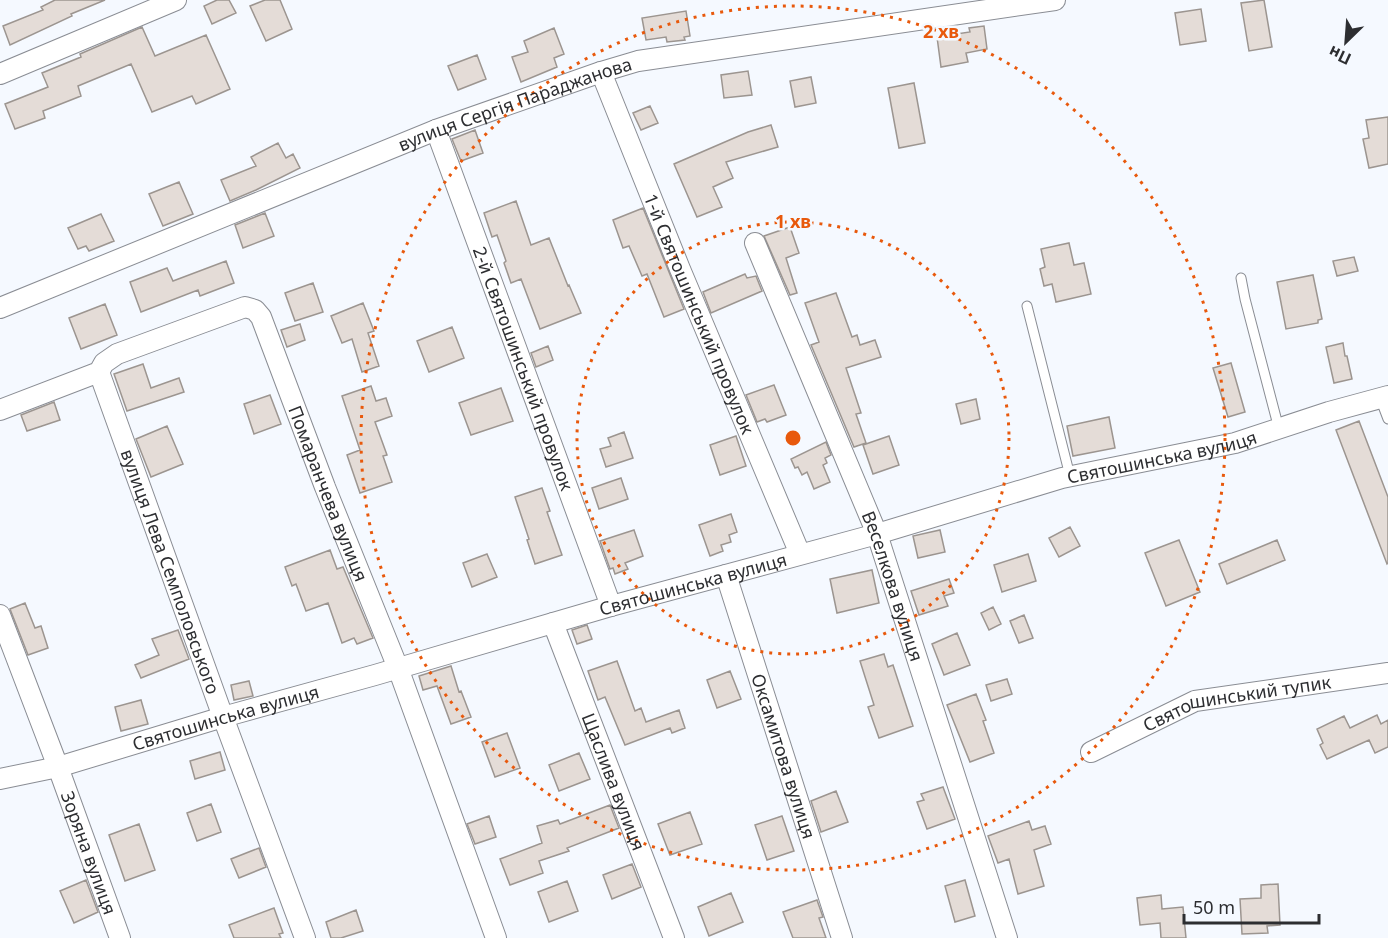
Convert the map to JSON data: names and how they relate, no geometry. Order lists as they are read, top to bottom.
{
  "streets": {
    "street": [
      "вулиця Сергія Параджанова",
      "1-й Святошинський провулок",
      "2-й Святошинський провулок",
      "Святошинська вулиця",
      "Помаранчева вулиця",
      "вулиця Лева Семполовського",
      "Веселкова вулиця",
      "Святошинський тупик",
      "Оксамитова вулиця",
      "Щаслива вулиця",
      "Зоряна вулиця"
    ]
  },
  "crossings": [
    ["вулиця Сергія Параджанова", "1-й Святошинський провулок"],
    ["вулиця Сергія Параджанова", "2-й Святошинський провулок"],
    ["1-й Святошинський провулок", "Святошинська вулиця"],
    ["2-й Святошинський провулок", "Святошинська вулиця"],
    ["Святошинська вулиця", "Помаранчева вулиця"],
    ["Святошинська вулиця", "вулиця Лева Семполовського"],
    ["Святошинська вулиця", "Веселкова вулиця"],
    ["Святошинська вулиця", "Оксамитова вулиця"],
    ["Святошинська вулиця", "Щаслива вулиця"],
    ["Святошинська вулиця", "Зоряна вулиця"],
    ["Помаранчева вулиця", "вулиця Лева Семполовського"]
  ],
  "scale_bar": "50 m",
  "north": "bottom left",
  "rings": ["2 хв", "1 хв"]
}
